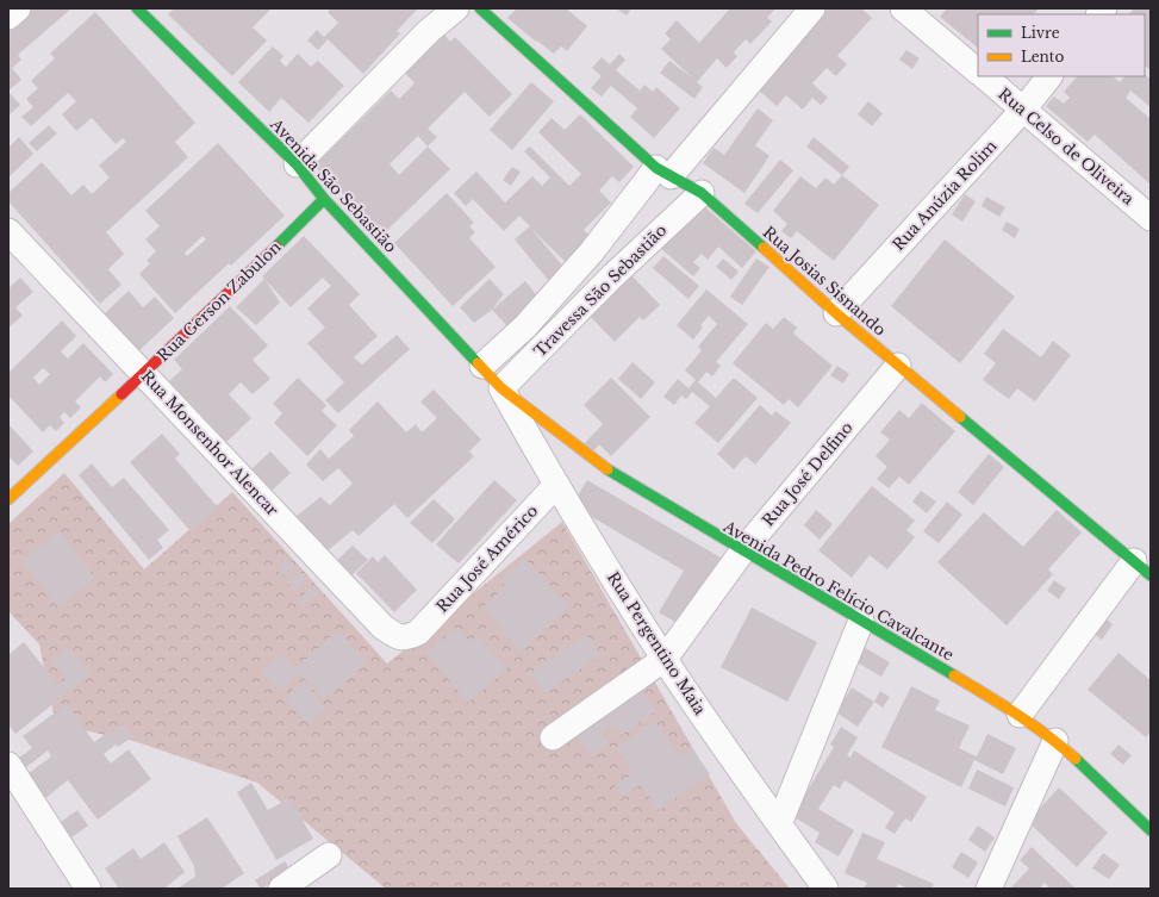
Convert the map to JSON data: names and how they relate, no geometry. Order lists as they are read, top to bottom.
{
  "streets": {
    "street": [
      "Rua Celso de Oliveira",
      "Avenida São Sebastião",
      "Rua Anúzia Rolim",
      "Rua Josias Sisnando",
      "Travessa São Sebastião",
      "Rua Gerson Zabulon",
      "Rua Monsenhor Alencar",
      "Rua José Delfino",
      "Rua José Américo",
      "Avenida Pedro Felício Cavalcante",
      "Rua Pergentino Maia"
    ]
  },
  "crossings": [
    ["Rua Celso de Oliveira", "Rua Anúzia Rolim"],
    ["Avenida São Sebastião", "Travessa São Sebastião"],
    ["Avenida São Sebastião", "Rua Gerson Zabulon"],
    ["Avenida São Sebastião", "Avenida Pedro Felício Cavalcante"],
    ["Avenida São Sebastião", "Rua Pergentino Maia"],
    ["Rua Anúzia Rolim", "Rua Josias Sisnando"],
    ["Rua Josias Sisnando", "Travessa São Sebastião"],
    ["Rua Josias Sisnando", "Rua José Delfino"],
    ["Travessa São Sebastião", "Avenida Pedro Felício Cavalcante"],
    ["Travessa São Sebastião", "Rua Pergentino Maia"],
    ["Rua Gerson Zabulon", "Rua Monsenhor Alencar"],
    ["Rua Monsenhor Alencar", "Rua José Américo"],
    ["Rua José Delfino", "Avenida Pedro Felício Cavalcante"],
    ["Rua José Delfino", "Rua Pergentino Maia"],
    ["Rua José Américo", "Rua Pergentino Maia"],
    ["Avenida Pedro Felício Cavalcante", "Rua Pergentino Maia"]
  ],
  "legend": ["Livre", "Lento"]
}
